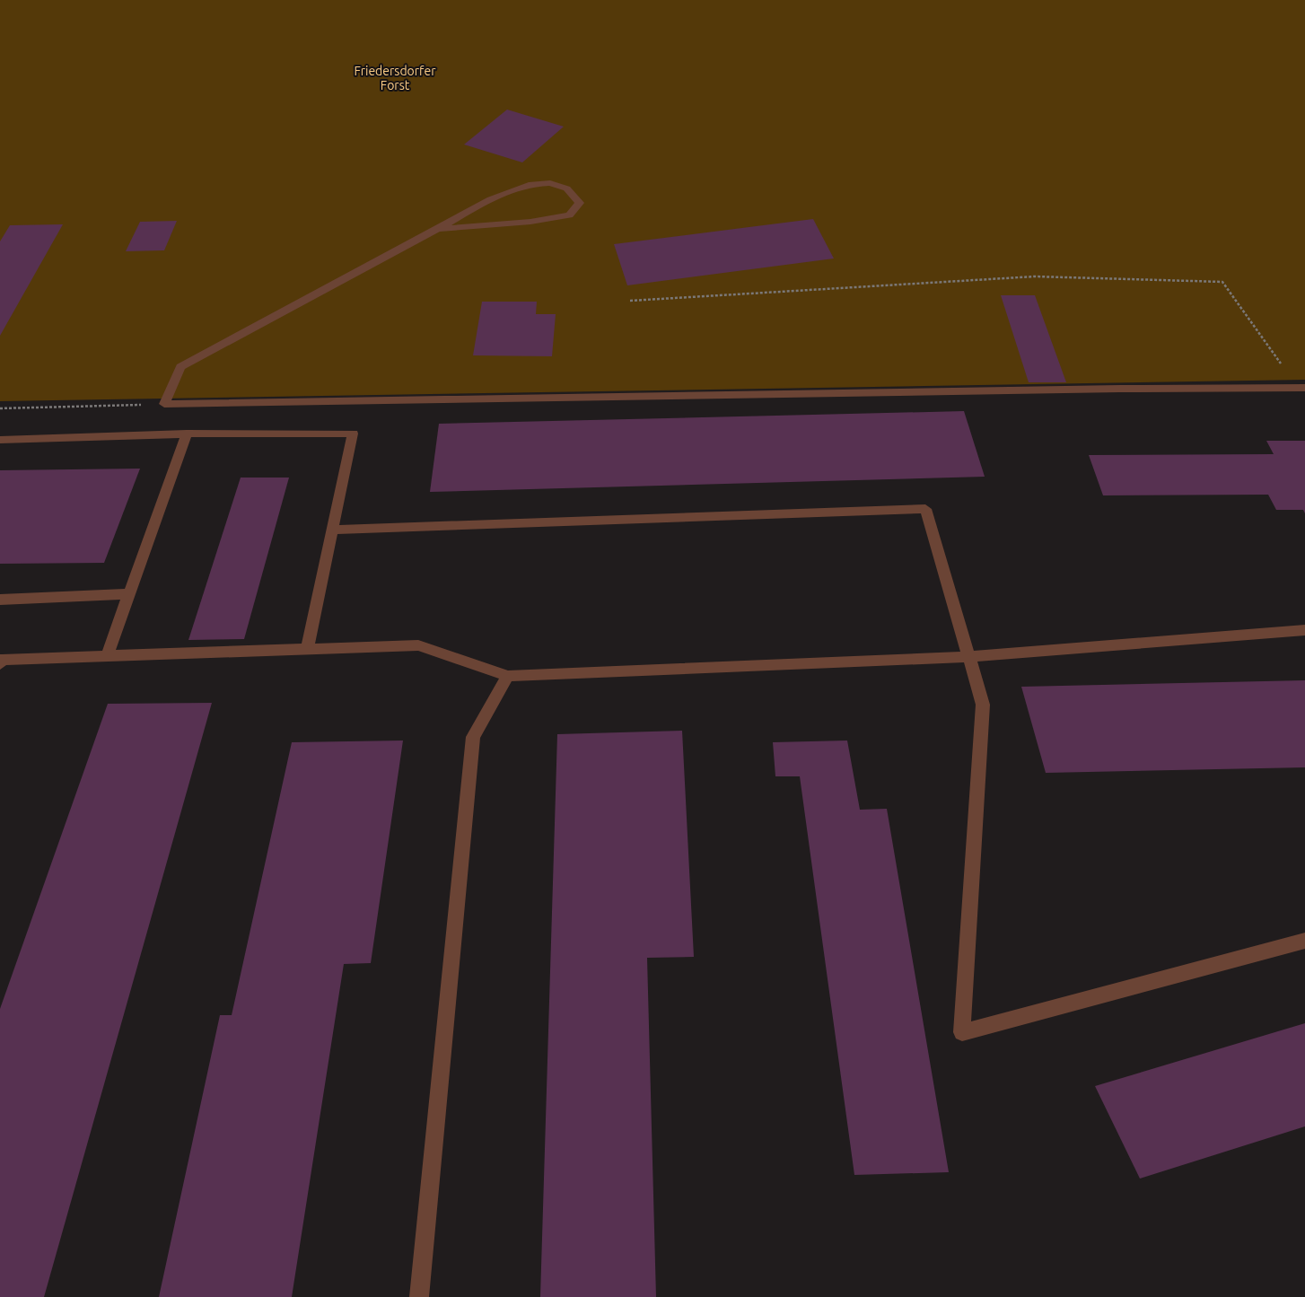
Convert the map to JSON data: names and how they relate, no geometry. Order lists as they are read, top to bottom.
{
  "parks": ["Friedersdorfer Forst"]
}
